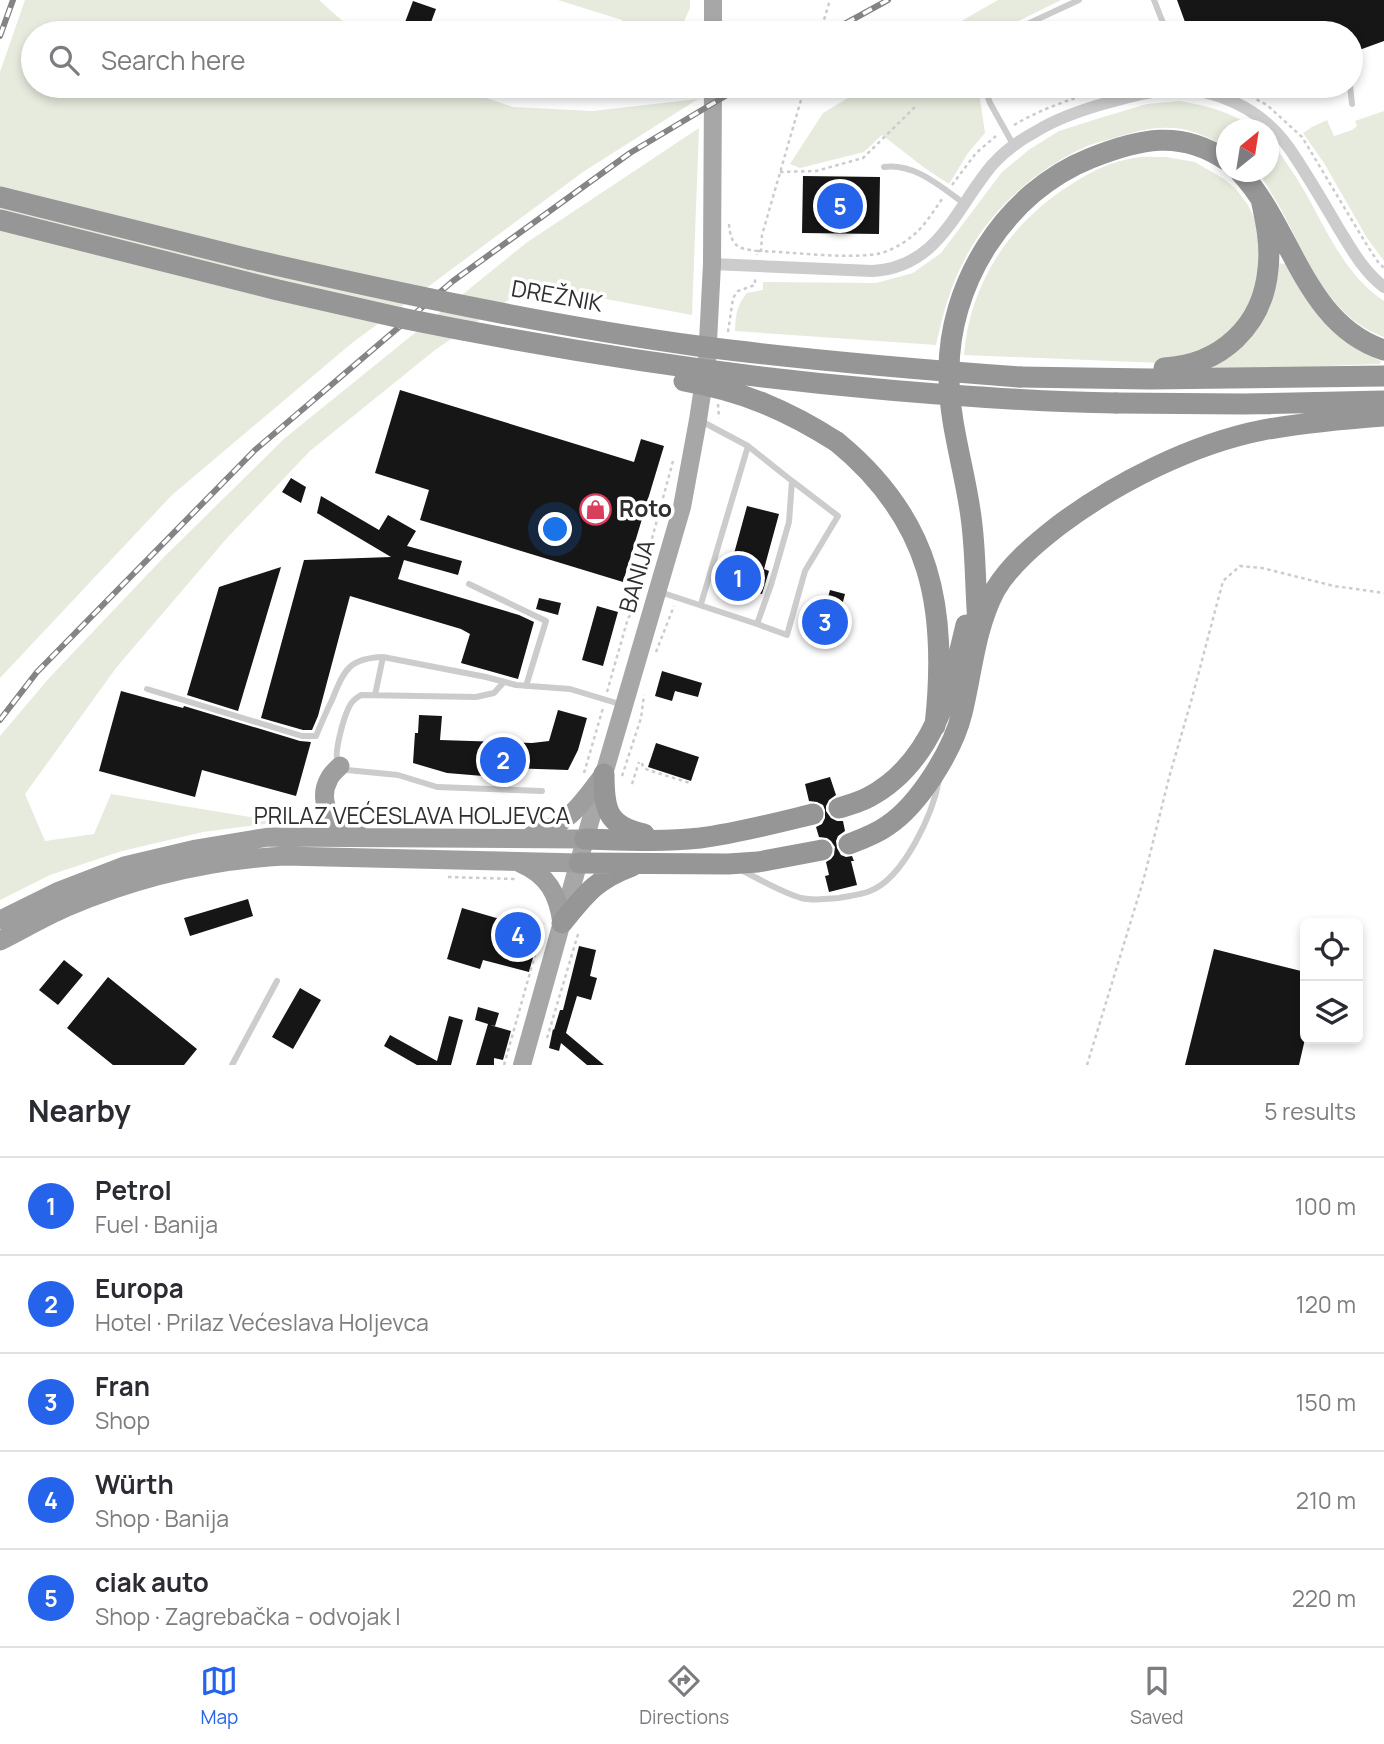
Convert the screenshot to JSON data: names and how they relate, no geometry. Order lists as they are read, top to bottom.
{
  "streets": {
    "highway": ["DREŽNIK", "PRILAZ VEĆESLAVA HOLJEVCA"],
    "main road": ["BANIJA"]
  },
  "crossings": [
    ["BANIJA", "PRILAZ VEĆESLAVA HOLJEVCA"]
  ],
  "places": {
    "shop": ["Roto"]
  },
  "north": "top right",
  "page": {
    "search": "Search here",
    "pins": [
      "5",
      "1",
      "3",
      "2",
      "4"
    ],
    "heading": ["Nearby", "5 results"],
    "list": [
      {
        "mark": "1",
        "name": "Petrol",
        "note": "Fuel · Banija",
        "value": "100 m"
      },
      {
        "mark": "2",
        "name": "Europa",
        "note": "Hotel · Prilaz Većeslava Holjevca",
        "value": "120 m"
      },
      {
        "mark": "3",
        "name": "Fran",
        "note": "Shop",
        "value": "150 m"
      },
      {
        "mark": "4",
        "name": "Würth",
        "note": "Shop · Banija",
        "value": "210 m"
      },
      {
        "mark": "5",
        "name": "ciak auto",
        "note": "Shop · Zagrebačka - odvojak I",
        "value": "220 m"
      }
    ],
    "nav": ["Map", "Directions", "Saved"]
  }
}
